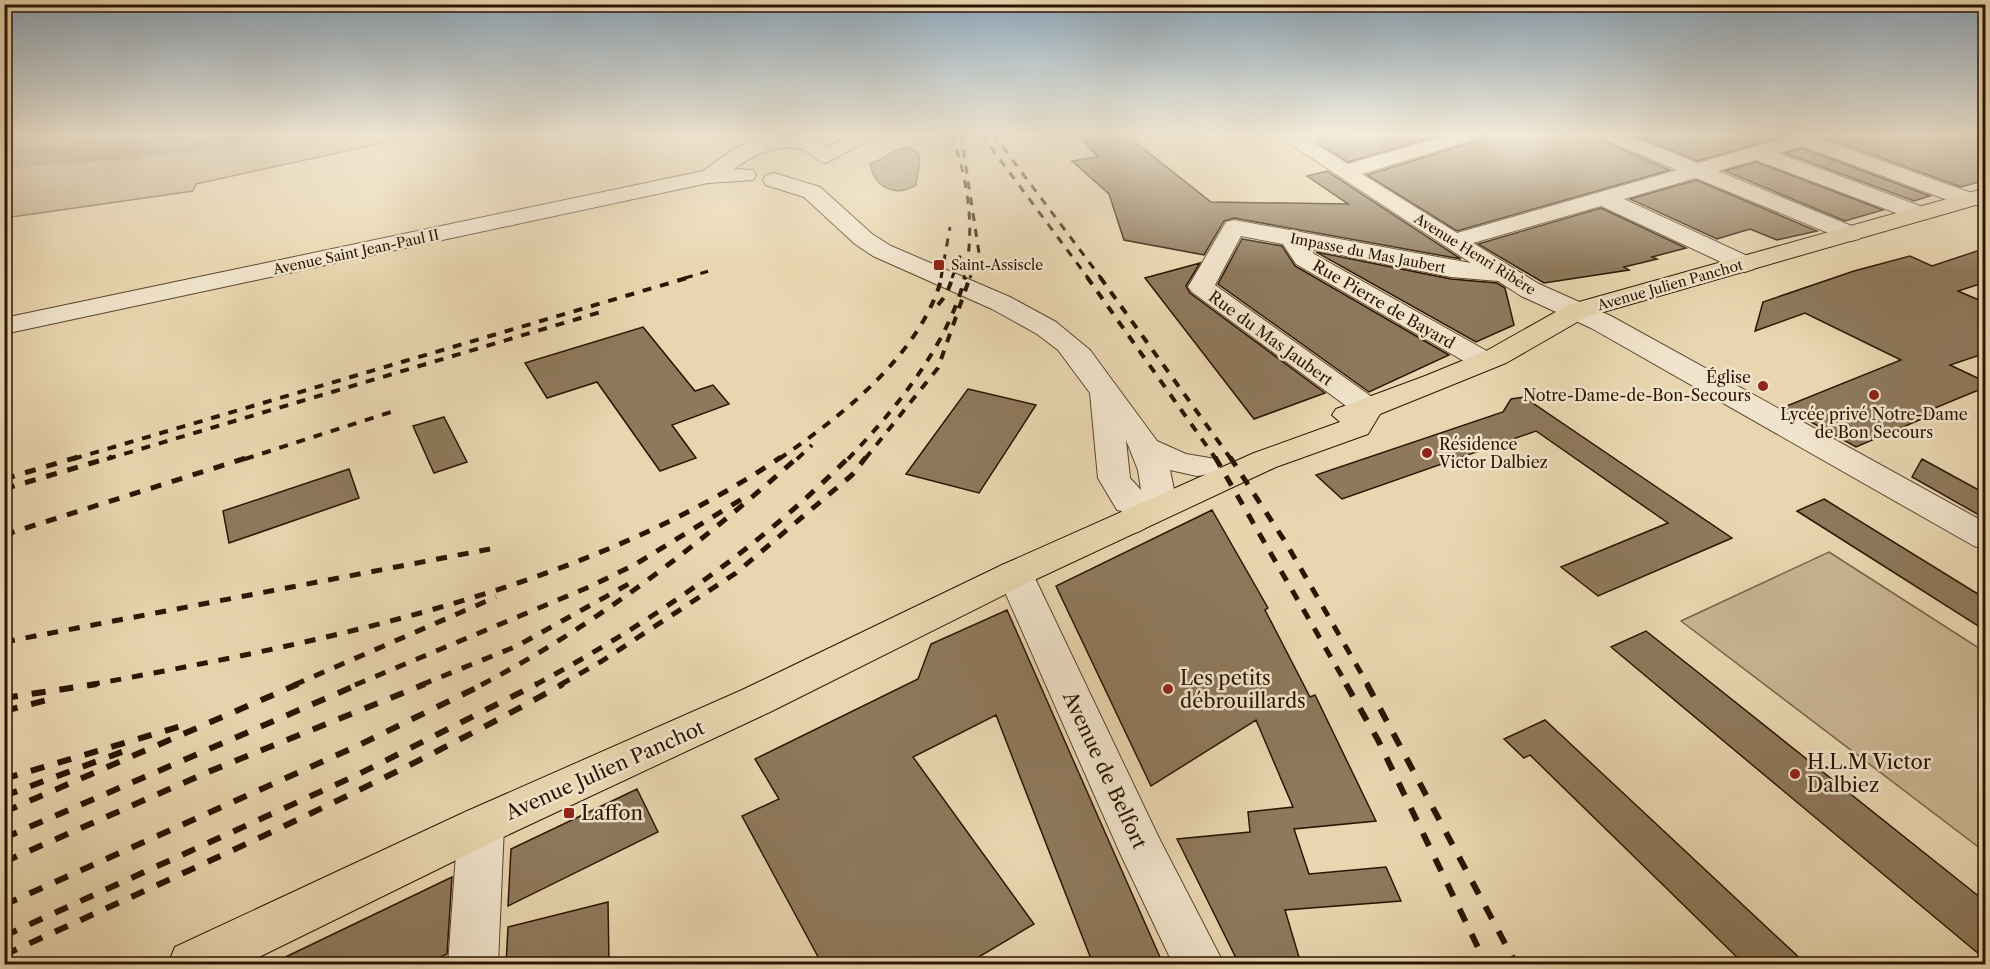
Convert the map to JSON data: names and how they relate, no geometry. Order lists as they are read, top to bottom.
{
  "streets": {
    "main road": ["Avenue Julien Panchot"],
    "street": [
      "Avenue Saint Jean-Paul II",
      "Impasse du Mas Jaubert",
      "Avenue Henri Ribère",
      "Rue Pierre de Bayard",
      "Rue du Mas Jaubert",
      "Avenue de Belfort"
    ]
  },
  "crossings": [
    ["Impasse du Mas Jaubert", "Avenue Henri Ribère"],
    ["Impasse du Mas Jaubert", "Rue Pierre de Bayard"],
    ["Impasse du Mas Jaubert", "Rue du Mas Jaubert"],
    ["Avenue Henri Ribère", "Avenue Julien Panchot"],
    ["Avenue Julien Panchot", "Rue Pierre de Bayard"],
    ["Avenue Julien Panchot", "Rue du Mas Jaubert"],
    ["Avenue Julien Panchot", "Avenue de Belfort"]
  ],
  "places": {
    "transit": ["Saint-Assiscle", "Laffon"],
    "other": [
      "Église Notre-Dame-de-Bon-Secours",
      "Lycée privé Notre-Dame de Bon Secours",
      "Résidence Victor Dalbiez",
      "Les petits débrouillards",
      "H.L.M Victor Dalbiez"
    ]
  }
}
